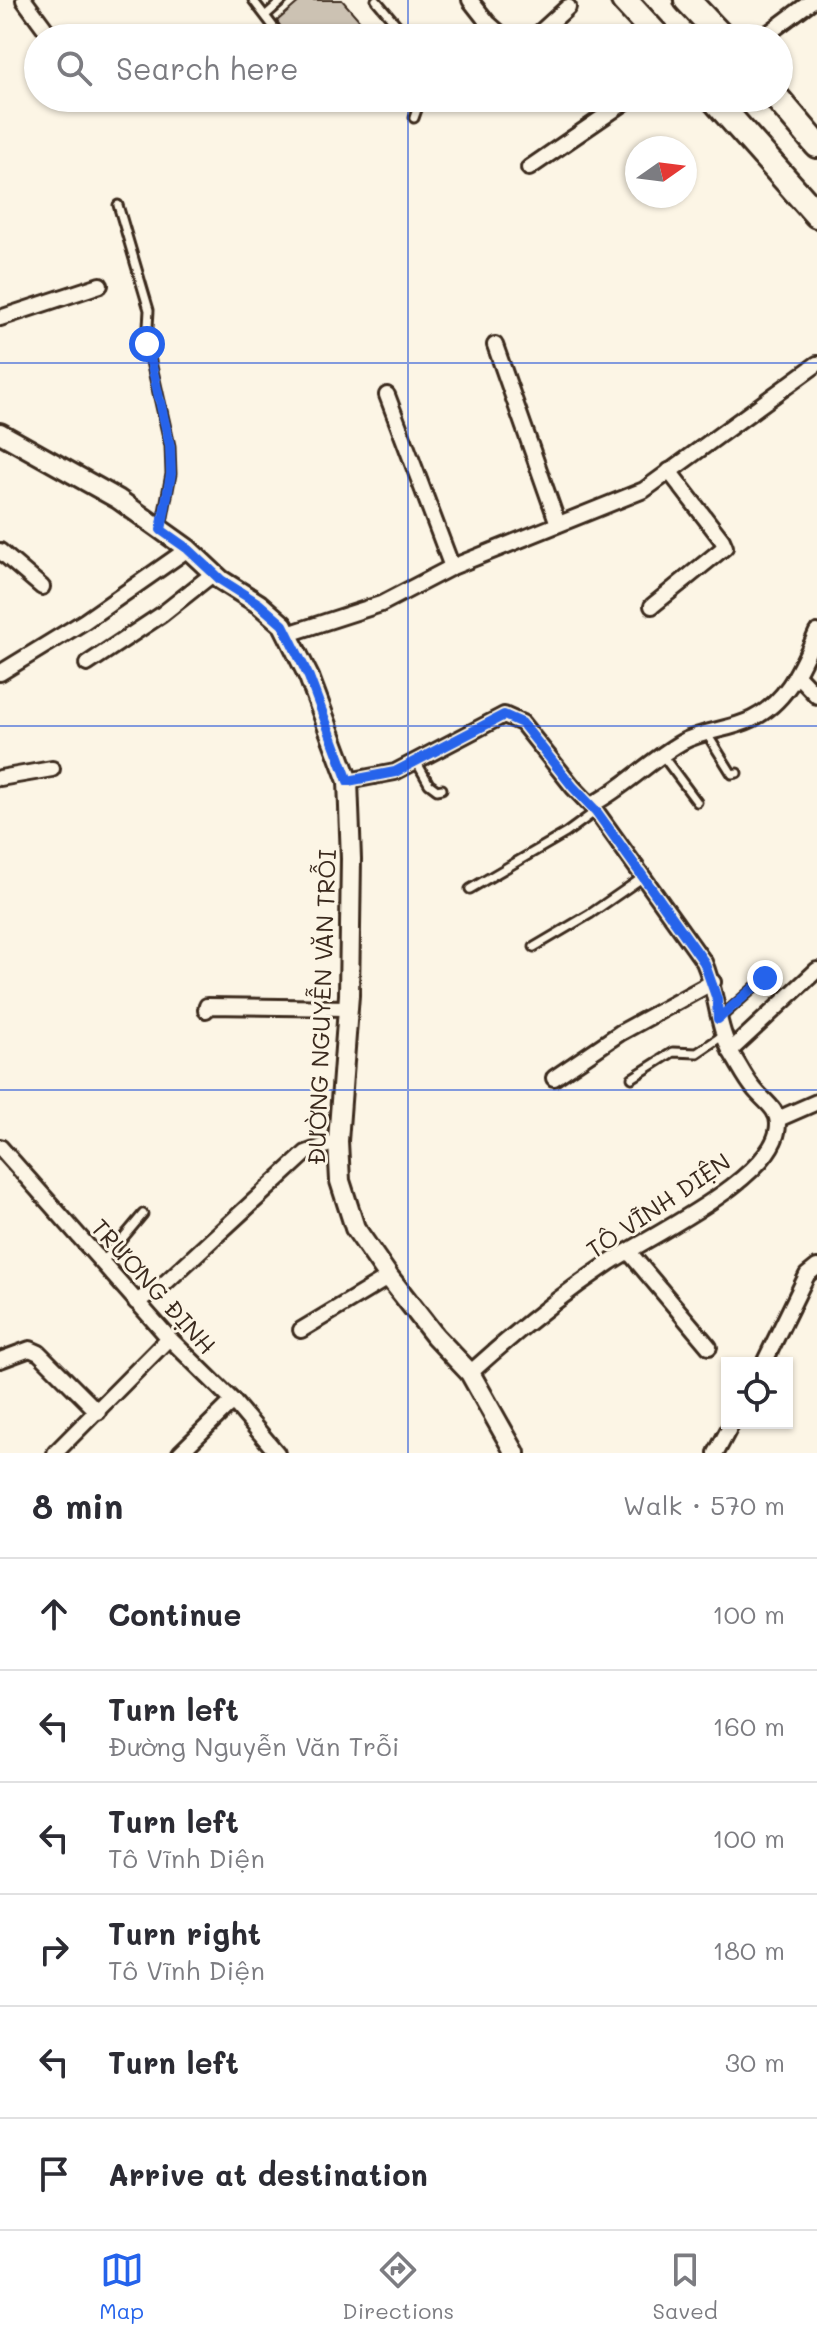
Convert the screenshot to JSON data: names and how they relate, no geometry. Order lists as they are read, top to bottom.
{
  "streets": {
    "street": ["ĐƯỜNG NGUYỄN VĂN TRỖI", "TÔ VĨNH DIỆN", "TRƯƠNG ĐỊNH"]
  },
  "crossings": [
    ["ĐƯỜNG NGUYỄN VĂN TRỖI", "TÔ VĨNH DIỆN"]
  ],
  "north": "right",
  "page": {
    "search": "Search here",
    "heading": ["8 min", "Walk · 570 m"],
    "list": [
      ["Continue", "100 m"],
      ["Turn left", "Đường Nguyễn Văn Trỗi", "160 m"],
      ["Turn left", "Tô Vĩnh Diện", "100 m"],
      ["Turn right", "Tô Vĩnh Diện", "180 m"],
      ["Turn left", "30 m"],
      "Arrive at destination"
    ],
    "nav": ["Map", "Directions", "Saved"]
  }
}
